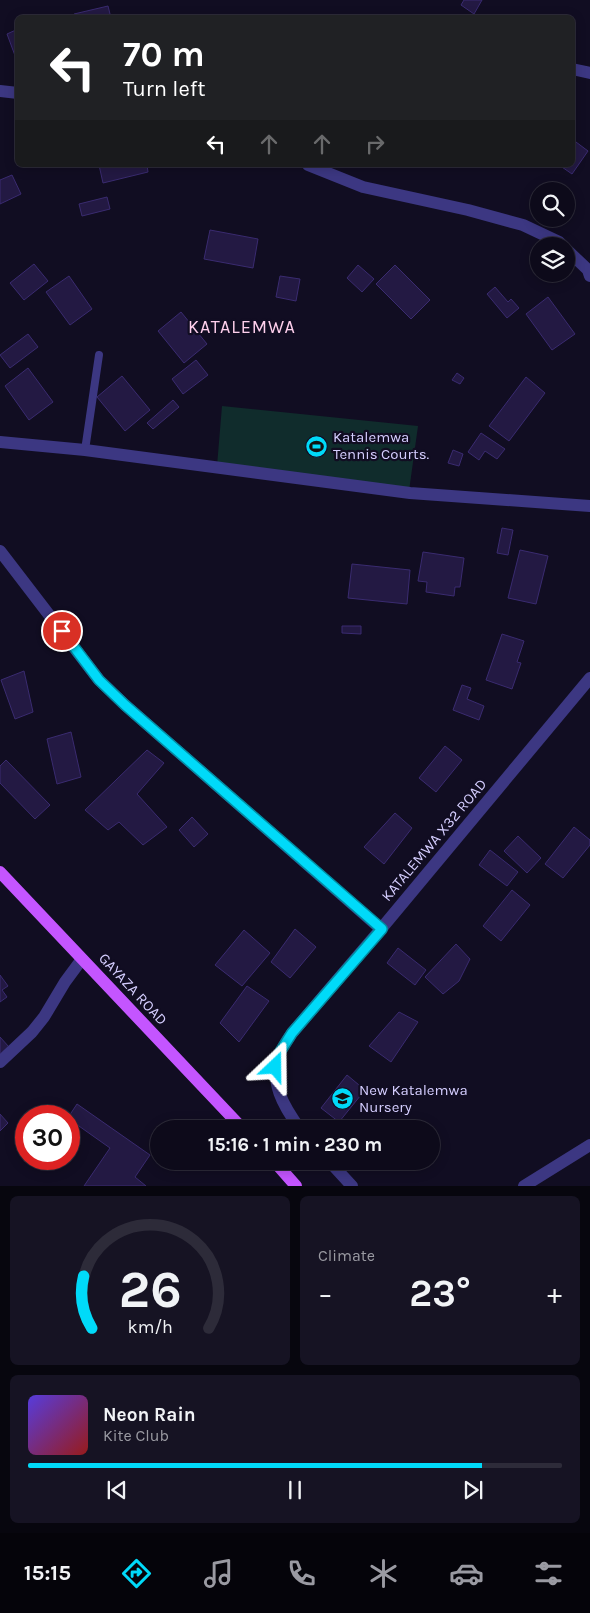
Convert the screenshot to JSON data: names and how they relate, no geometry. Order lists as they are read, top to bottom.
{
  "streets": {
    "main road": ["GAYAZA ROAD"],
    "street": ["KATALEMWA X32 ROAD"]
  },
  "districts": ["KATALEMWA"],
  "places": {
    "sports": ["Katalemwa Tennis Courts."],
    "school or university": ["New Katalemwa Nursery"]
  },
  "page": {
    "turn": ["70 m", "Turn left"],
    "limit": "30",
    "trip": "15:16 · 1 min · 230 m",
    "tile": "Climate",
    "heat": ["−", "23°", "+"],
    "song": ["Neon Rain", "Kite Club"],
    "tabs": "15:15",
    "gauge": ["26", "km/h"]
  }
}
